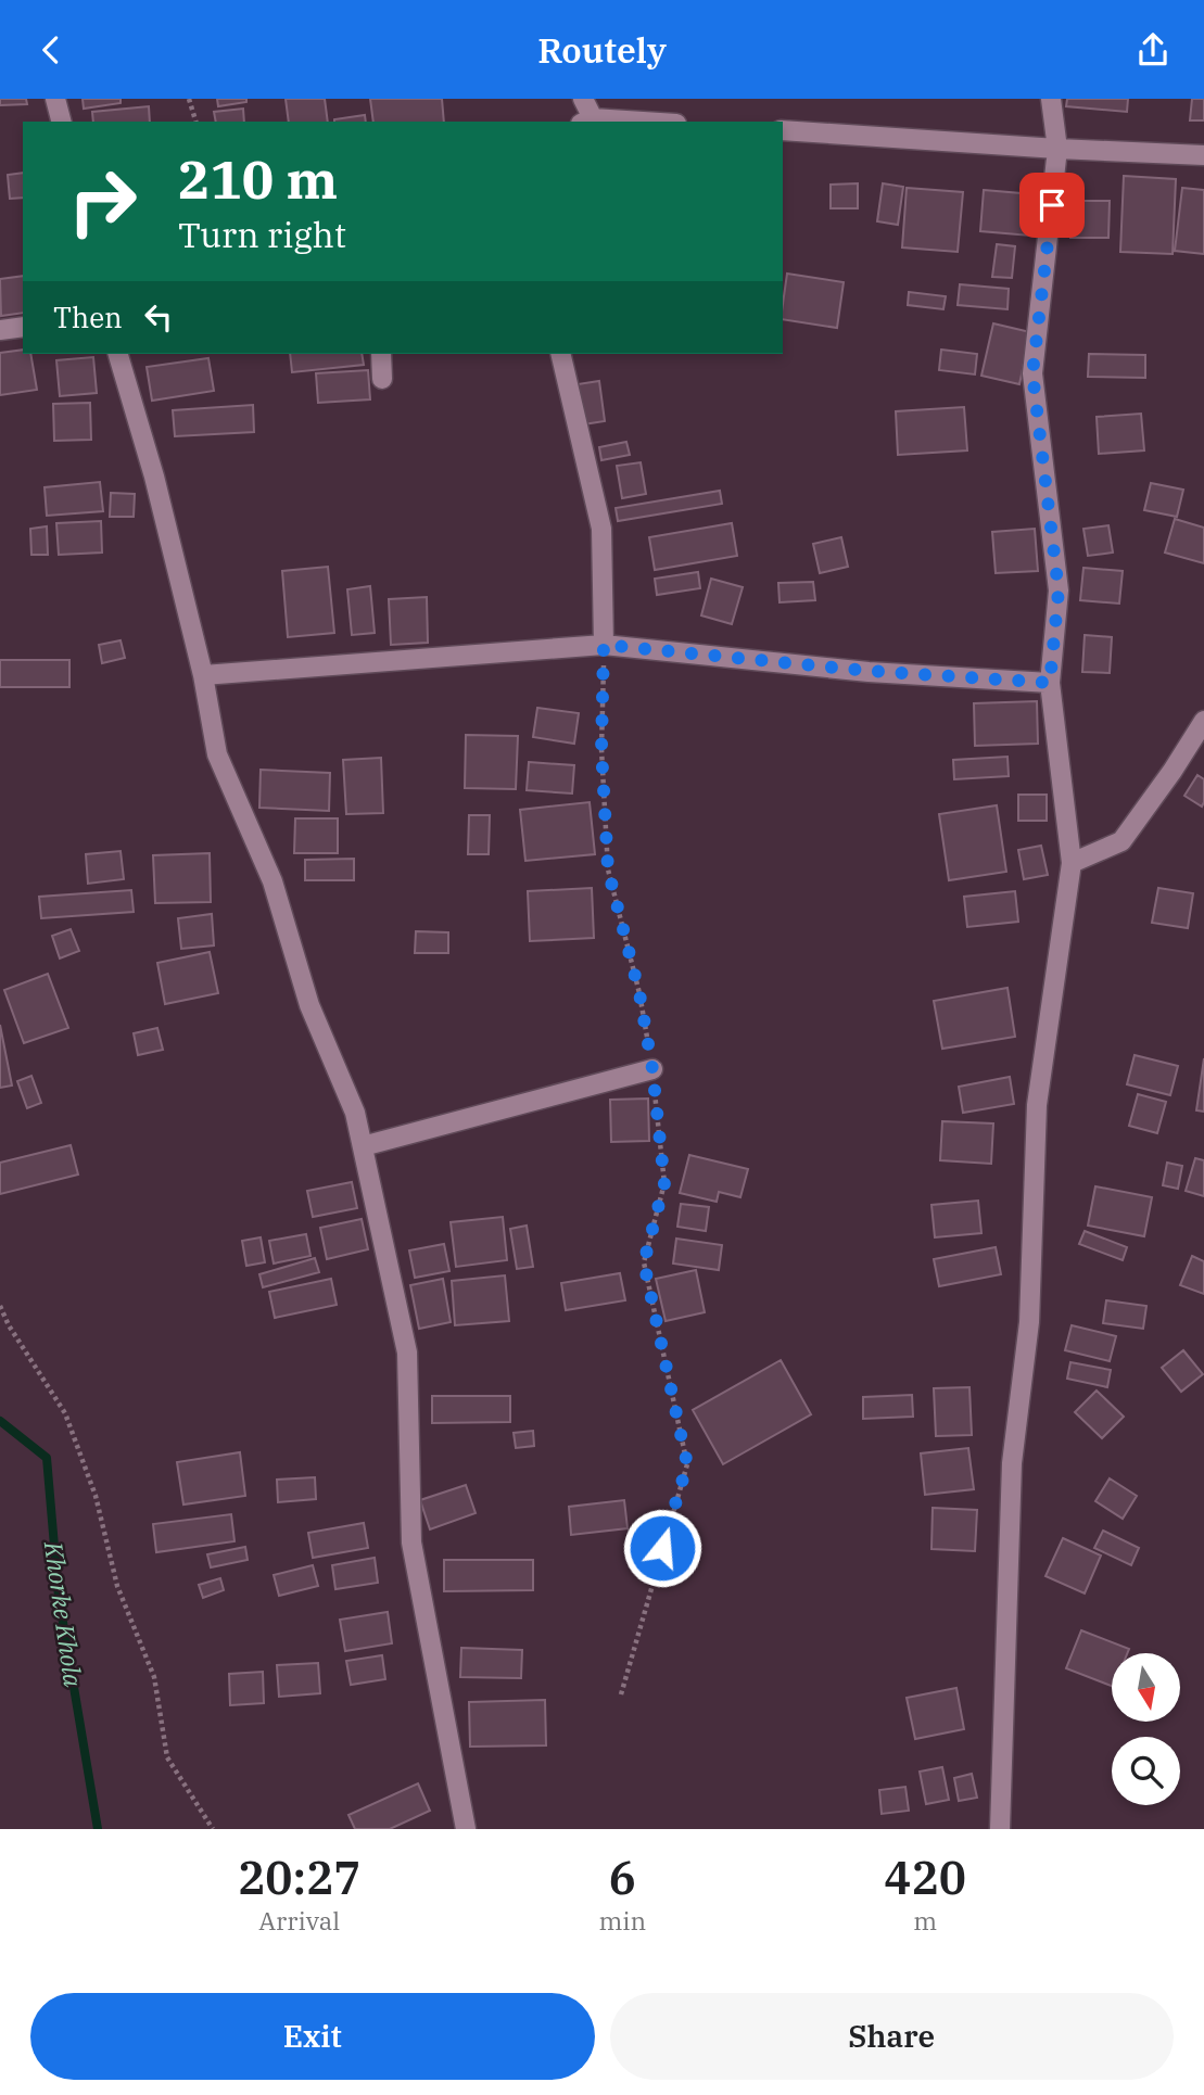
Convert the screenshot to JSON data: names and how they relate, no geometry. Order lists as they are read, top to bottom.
{
  "water": ["Khorke Khola"],
  "north": "bottom",
  "page": {
    "header": "Routely",
    "turn": ["210 m", "Turn right"],
    "then": "Then",
    "eta": [
      "20:27",
      "Arrival",
      "6",
      "min",
      "420",
      "m"
    ],
    "buttons": ["Exit", "Share"]
  }
}
